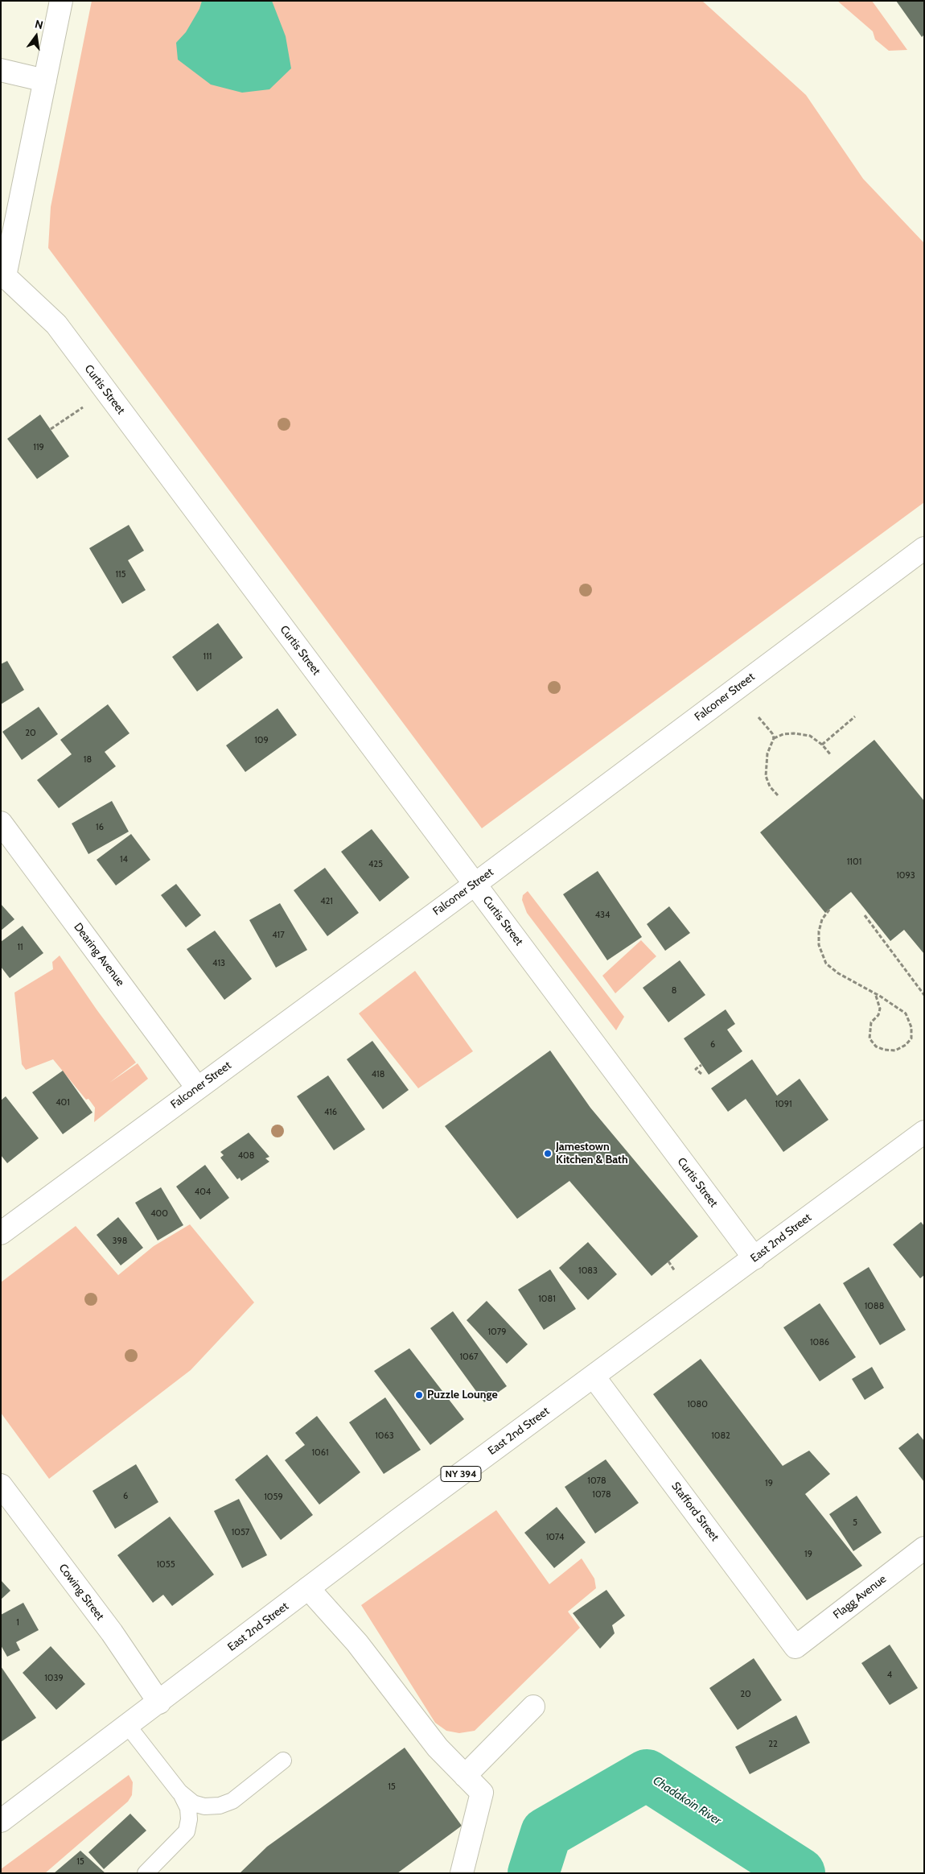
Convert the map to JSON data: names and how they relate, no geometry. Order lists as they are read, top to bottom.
{
  "streets": {
    "street": [
      "Curtis Street",
      "Falconer Street",
      "Dearing Avenue",
      "East 2nd Street",
      "NY 394",
      "Stafford Street",
      "Cowing Street",
      "Flagg Avenue"
    ]
  },
  "crossings": [
    ["Curtis Street", "Falconer Street"],
    ["Curtis Street", "East 2nd Street"],
    ["Falconer Street", "Dearing Avenue"],
    ["East 2nd Street", "Stafford Street"],
    ["East 2nd Street", "Cowing Street"],
    ["Stafford Street", "Flagg Avenue"]
  ],
  "water": ["Chadakoin River"],
  "places": ["Jamestown Kitchen & Bath", "Puzzle Lounge"],
  "house_numbers": [
    "119",
    "115",
    "111",
    "20",
    "109",
    "18",
    "16",
    "14",
    "1101",
    "425",
    "1093",
    "421",
    "434",
    "417",
    "11",
    "413",
    "8",
    "6",
    "418",
    "401",
    "1091",
    "416",
    "408",
    "404",
    "400",
    "398",
    "1083",
    "1081",
    "1088",
    "1079",
    "1086",
    "1067",
    "1080",
    "1063",
    "1082",
    "1061",
    "1078",
    "19",
    "1078",
    "6",
    "1059",
    "5",
    "1057",
    "1074",
    "19",
    "1055",
    "1",
    "4",
    "1039",
    "20",
    "22",
    "15",
    "15"
  ],
  "north": "top"
}
